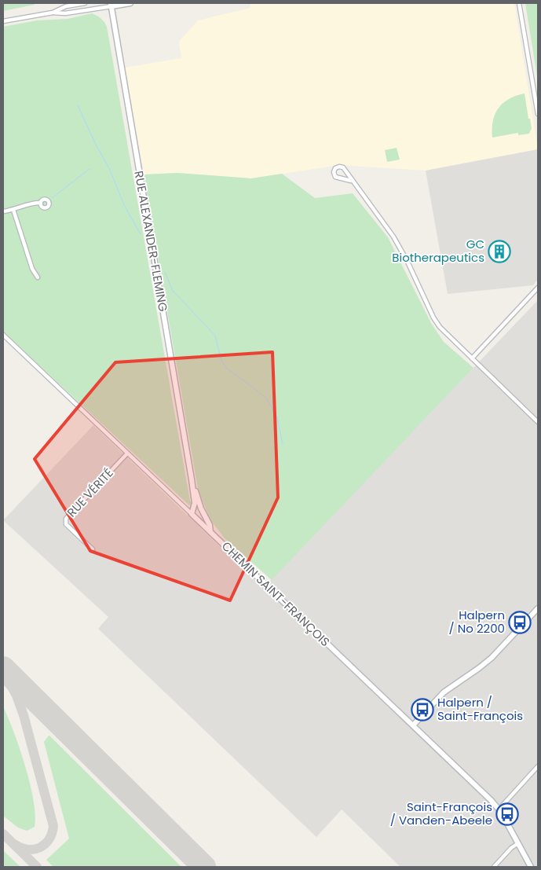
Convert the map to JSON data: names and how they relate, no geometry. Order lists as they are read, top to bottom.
{
  "streets": {
    "street": ["RUE ALEXANDER-FLEMING", "RUE VÉRITÉ", "CHEMIN SAINT-FRANÇOIS"]
  },
  "crossings": [
    ["RUE ALEXANDER-FLEMING", "CHEMIN SAINT-FRANÇOIS"],
    ["RUE VÉRITÉ", "CHEMIN SAINT-FRANÇOIS"]
  ],
  "places": {
    "building": ["GC Biotherapeutics"],
    "bus stop": ["Halpern / No 2200", "Halpern / Saint-François", "Saint-François / Vanden-Abeele"]
  }
}
